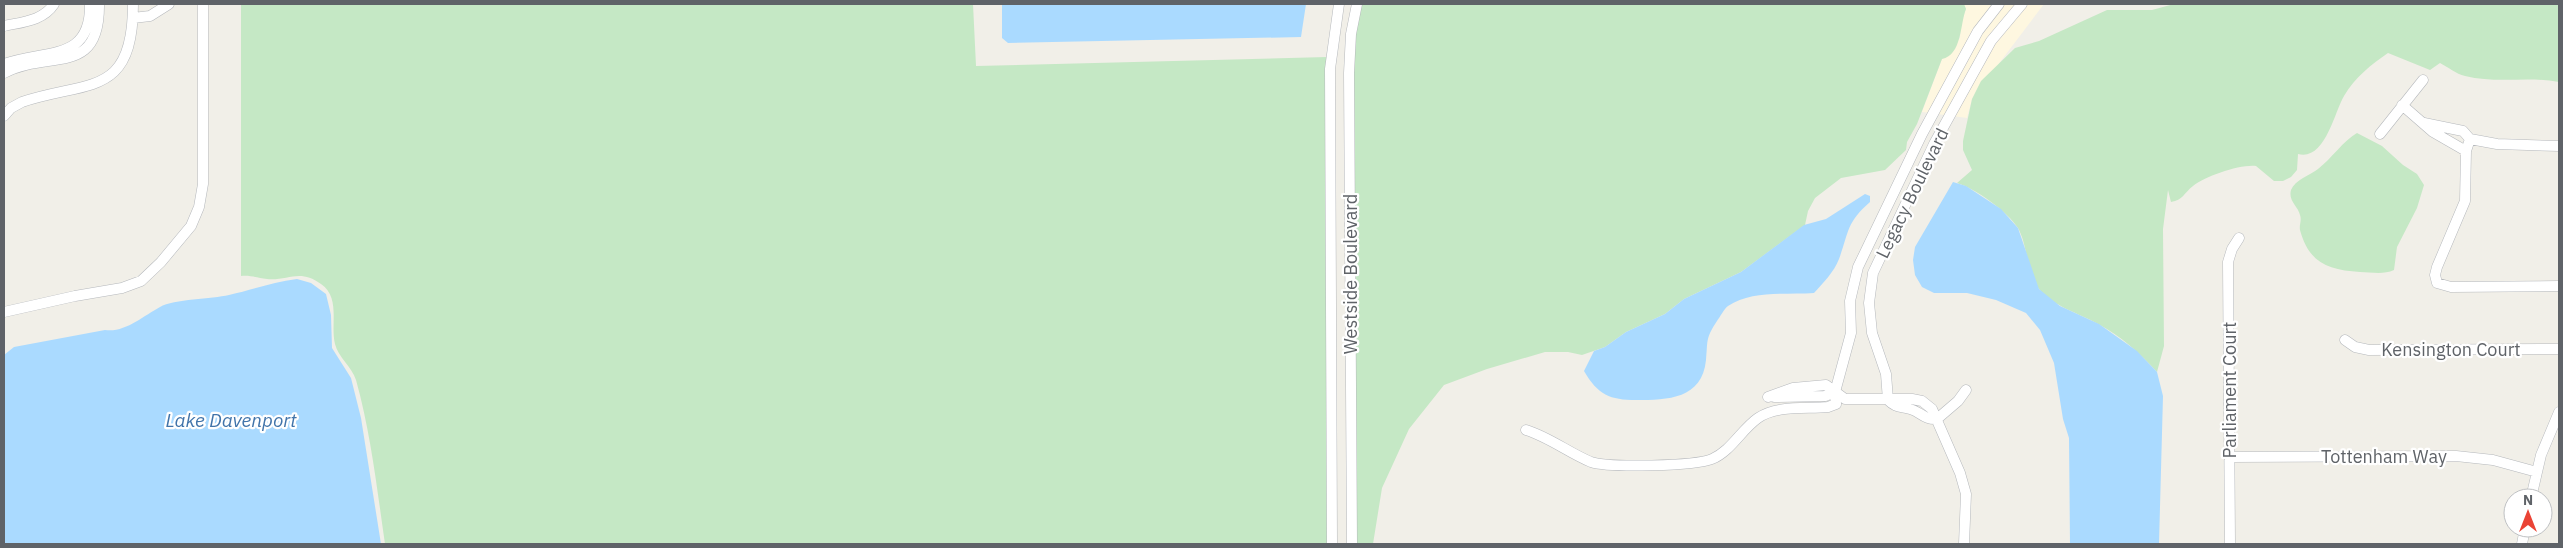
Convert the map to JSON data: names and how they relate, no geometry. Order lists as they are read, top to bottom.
{
  "streets": {
    "street": [
      "Legacy Boulevard",
      "Westside Boulevard",
      "Kensington Court",
      "Parliament Court",
      "Tottenham Way"
    ]
  },
  "crossings": [
    ["Parliament Court", "Tottenham Way"]
  ],
  "water": ["Lake Davenport"],
  "north": "top"
}
